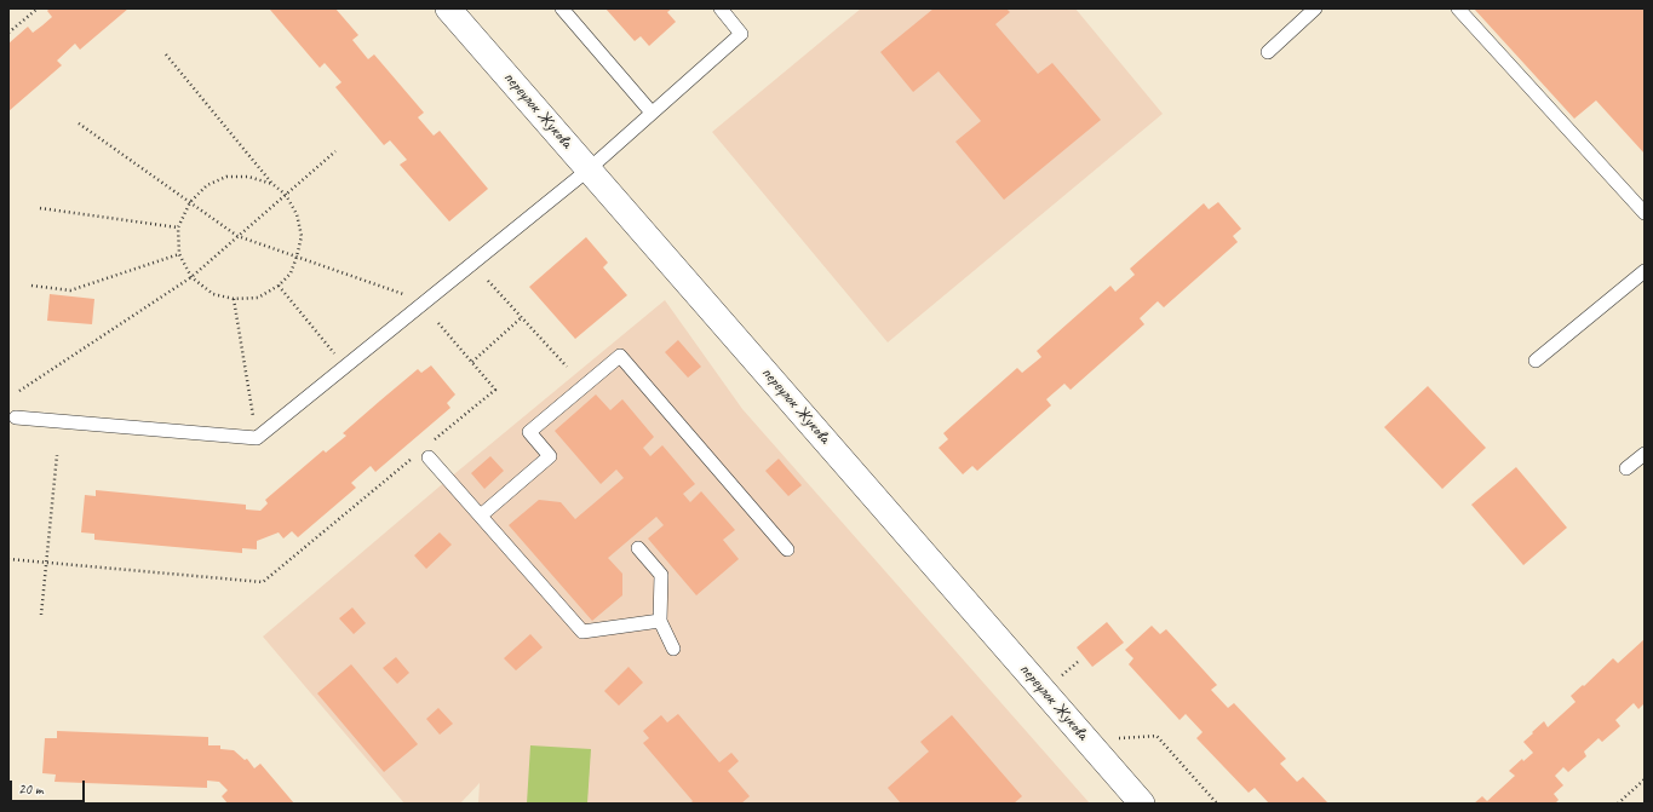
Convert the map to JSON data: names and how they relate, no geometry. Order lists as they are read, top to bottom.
{
  "streets": {
    "street": ["переулок Жукова"]
  },
  "scale_bar": "20 m"
}
